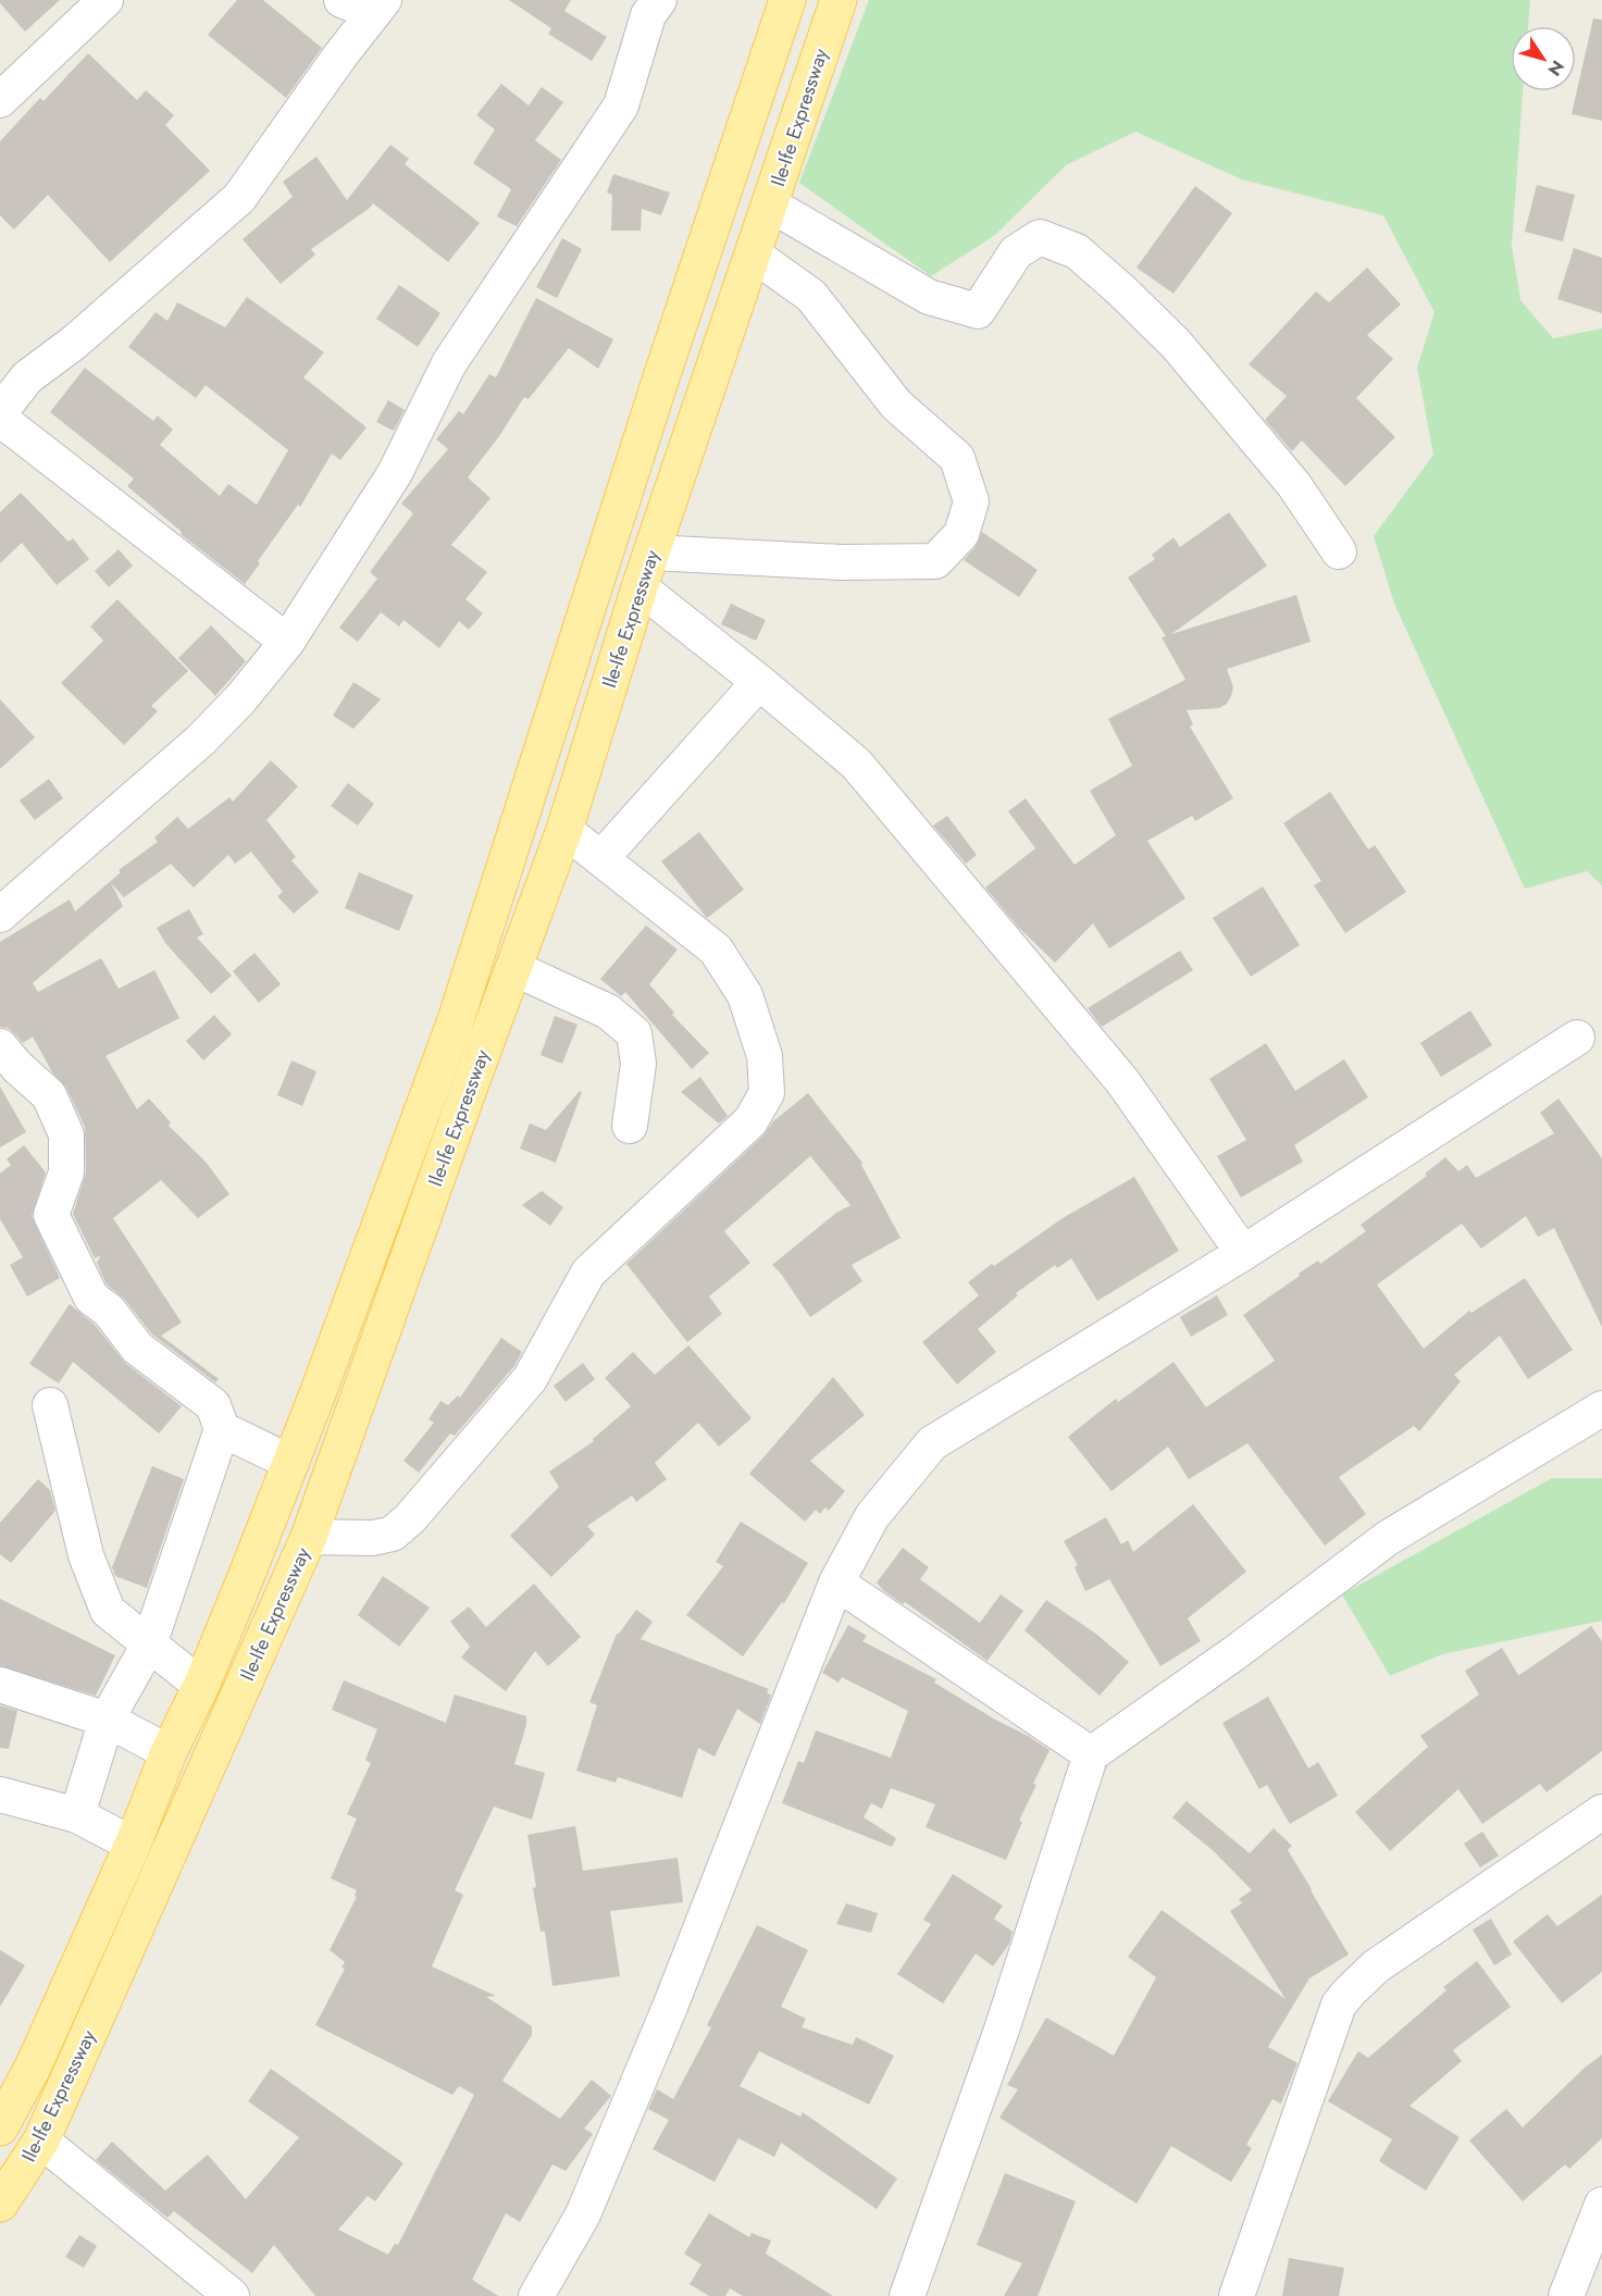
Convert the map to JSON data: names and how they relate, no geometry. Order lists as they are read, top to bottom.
{
  "streets": {
    "main road": ["Ile-Ife Expressway"]
  },
  "north": "bottom right"
}
